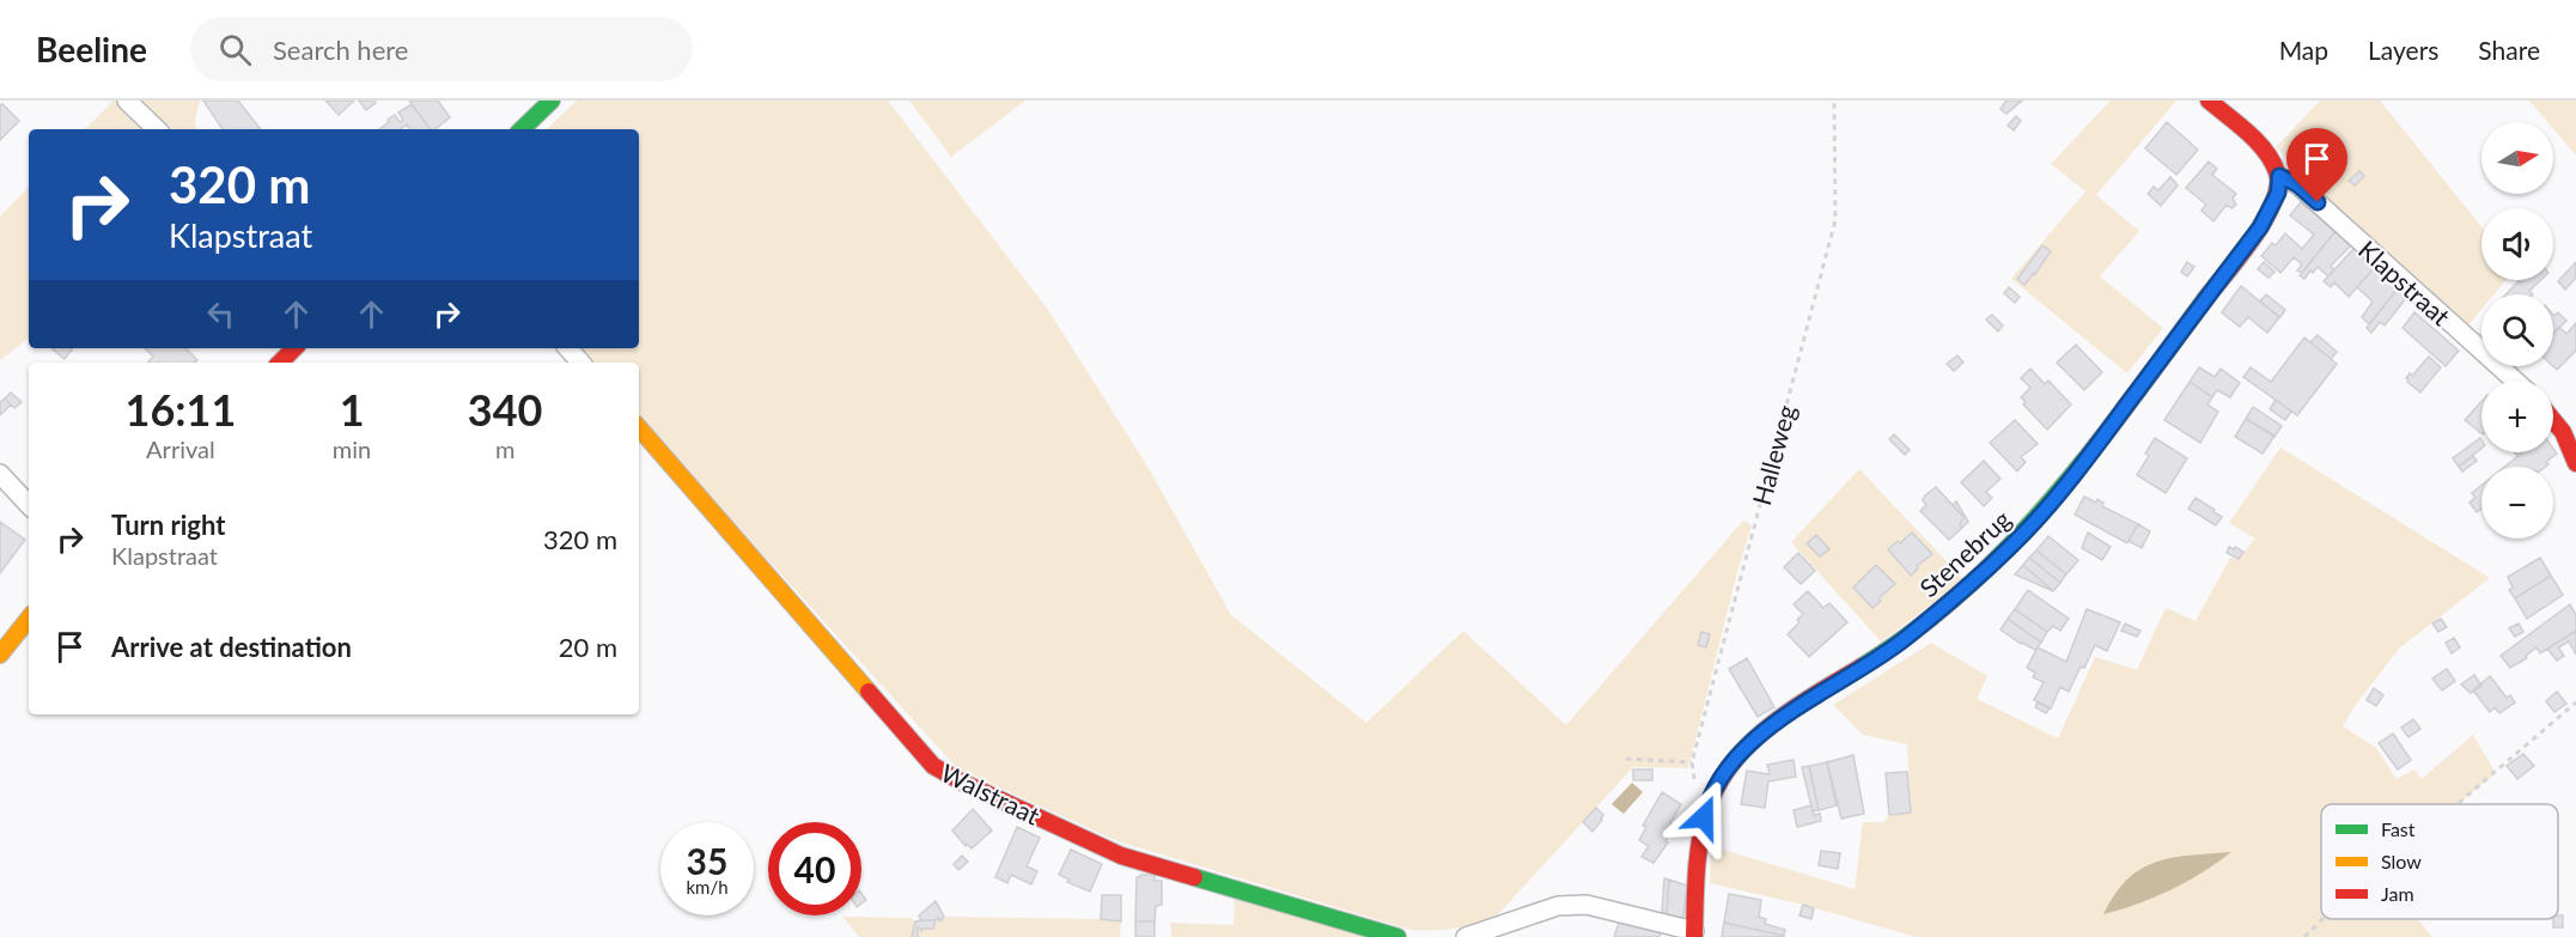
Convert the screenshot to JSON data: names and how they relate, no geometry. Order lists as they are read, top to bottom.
{
  "streets": {
    "street": ["Klapstraat", "Stenebrug", "Walstraat"],
    "path": ["Halleweg"]
  },
  "crossings": [
    ["Klapstraat", "Stenebrug"]
  ],
  "legend": ["Fast", "Slow", "Jam"],
  "north": "right",
  "page": {
    "header": "Beeline",
    "search": "Search here",
    "nav": ["Map", "Layers", "Share"],
    "map_buttons": ["+", "−"],
    "turn": ["320 m", "Klapstraat"],
    "eta": [
      "16:11",
      "Arrival",
      "1",
      "min",
      "340",
      "m"
    ],
    "list": [
      {
        "name": "Turn right",
        "note": "Klapstraat",
        "value": "320 m"
      },
      {
        "name": "Arrive at destination",
        "value": "20 m"
      }
    ],
    "speed": "35 km/h",
    "limit": "40"
  }
}
